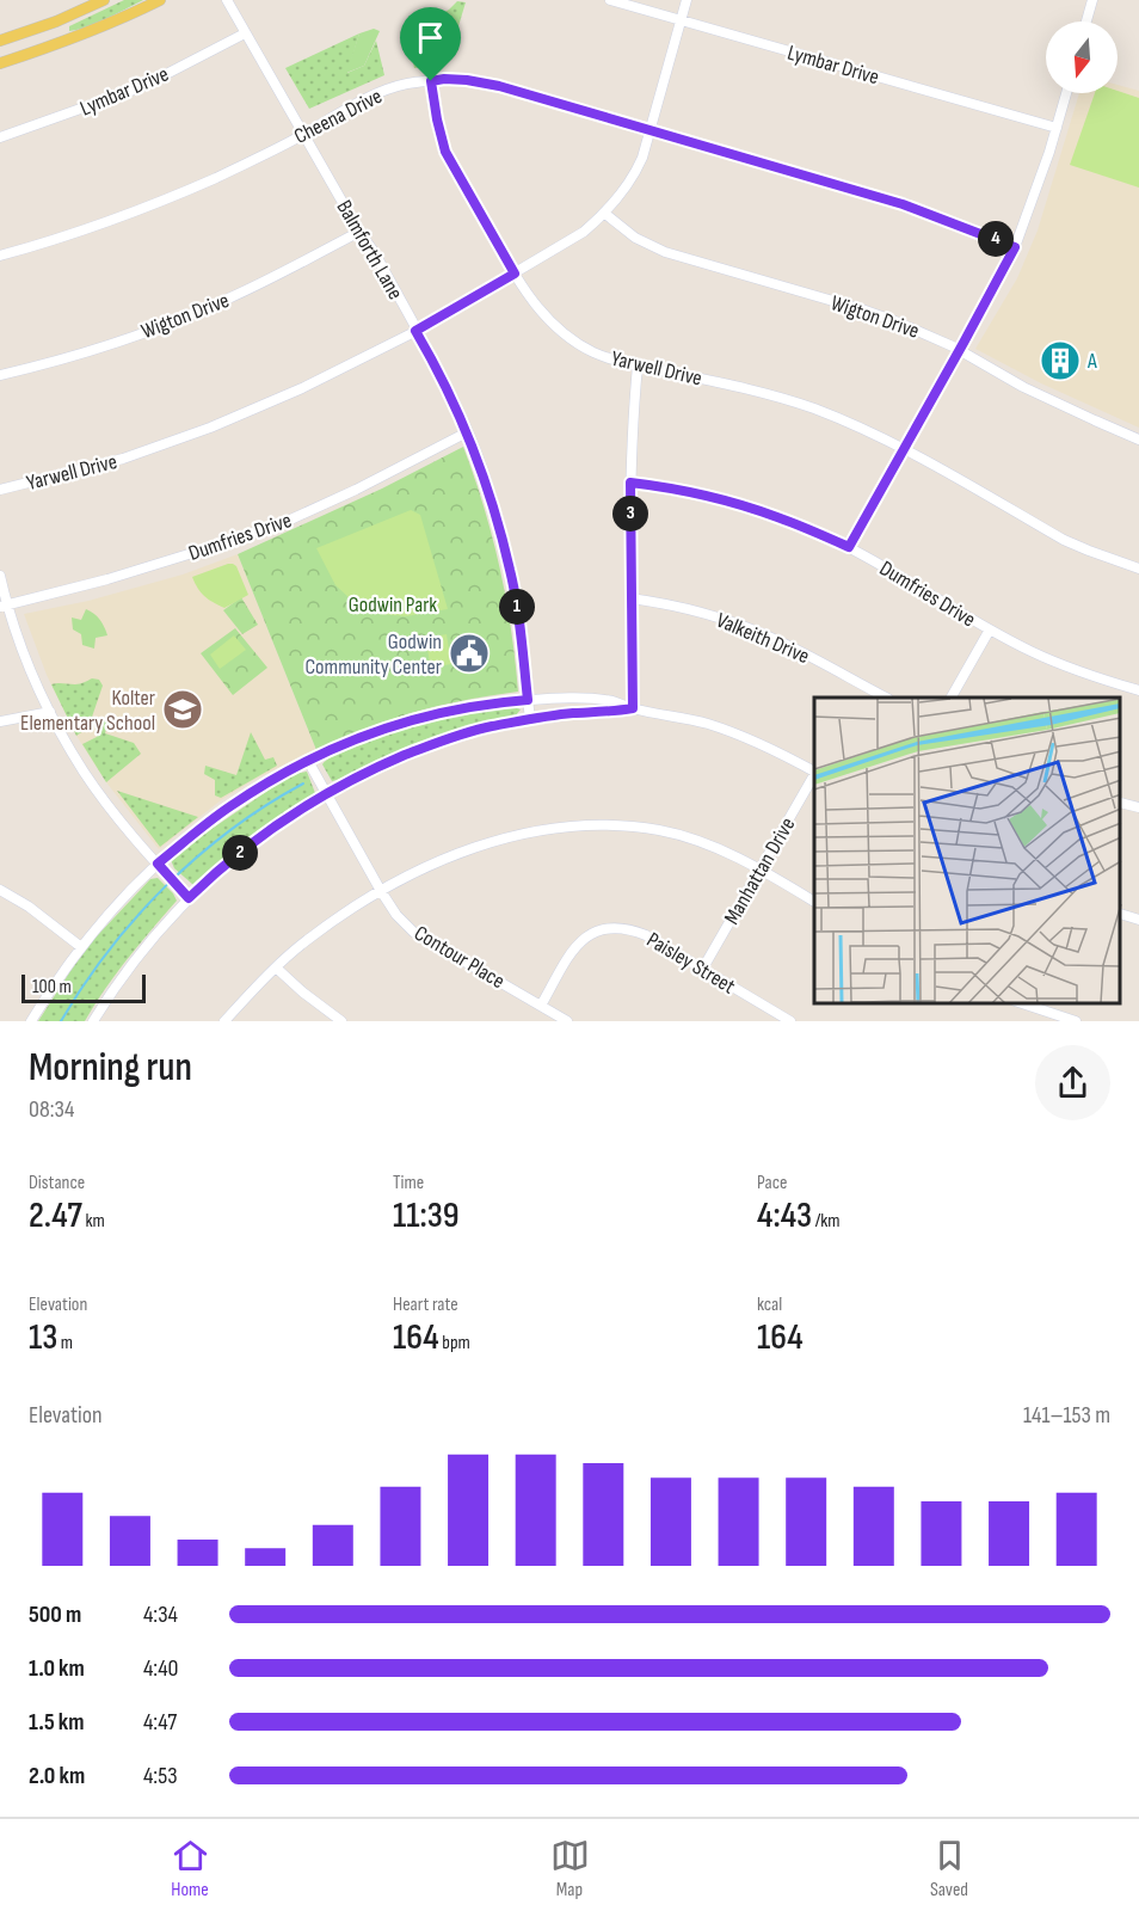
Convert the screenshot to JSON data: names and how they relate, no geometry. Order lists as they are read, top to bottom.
{
  "streets": {
    "street": [
      "Lymbar Drive",
      "Cheena Drive",
      "Balmforth Lane",
      "Wigton Drive",
      "Yarwell Drive",
      "Dumfries Drive",
      "Valkeith Drive",
      "Manhattan Drive",
      "Contour Place",
      "Paisley Street"
    ]
  },
  "crossings": [
    ["Lymbar Drive", "Balmforth Lane"],
    ["Cheena Drive", "Balmforth Lane"],
    ["Balmforth Lane", "Wigton Drive"],
    ["Balmforth Lane", "Yarwell Drive"],
    ["Balmforth Lane", "Dumfries Drive"],
    ["Manhattan Drive", "Paisley Street"],
    ["Contour Place", "Paisley Street"]
  ],
  "parks": ["Godwin Park"],
  "places": {
    "building": ["A"],
    "public building": ["Godwin Community Center"],
    "school or university": ["Kolter Elementary School"]
  },
  "scale_bar": "100 m",
  "north": "bottom",
  "page": {
    "pins": [
      "4",
      "3",
      "1",
      "2"
    ],
    "scale": "100 m",
    "heading": ["Morning run", "08:34"],
    "stats": [
      ["Distance", "2.47 km"],
      ["Time", "11:39"],
      ["Pace", "4:43 /km"],
      ["Elevation", "13 m"],
      ["Heart rate", "164 bpm"],
      ["kcal", "164"]
    ],
    "chart": ["Elevation", "141–153 m"],
    "list": [
      {
        "name": "500 m",
        "note": "4:34"
      },
      {
        "name": "1.0 km",
        "note": "4:40"
      },
      {
        "name": "1.5 km",
        "note": "4:47"
      },
      {
        "name": "2.0 km",
        "note": "4:53"
      }
    ],
    "tabs": ["Home", "Map", "Saved"]
  }
}
